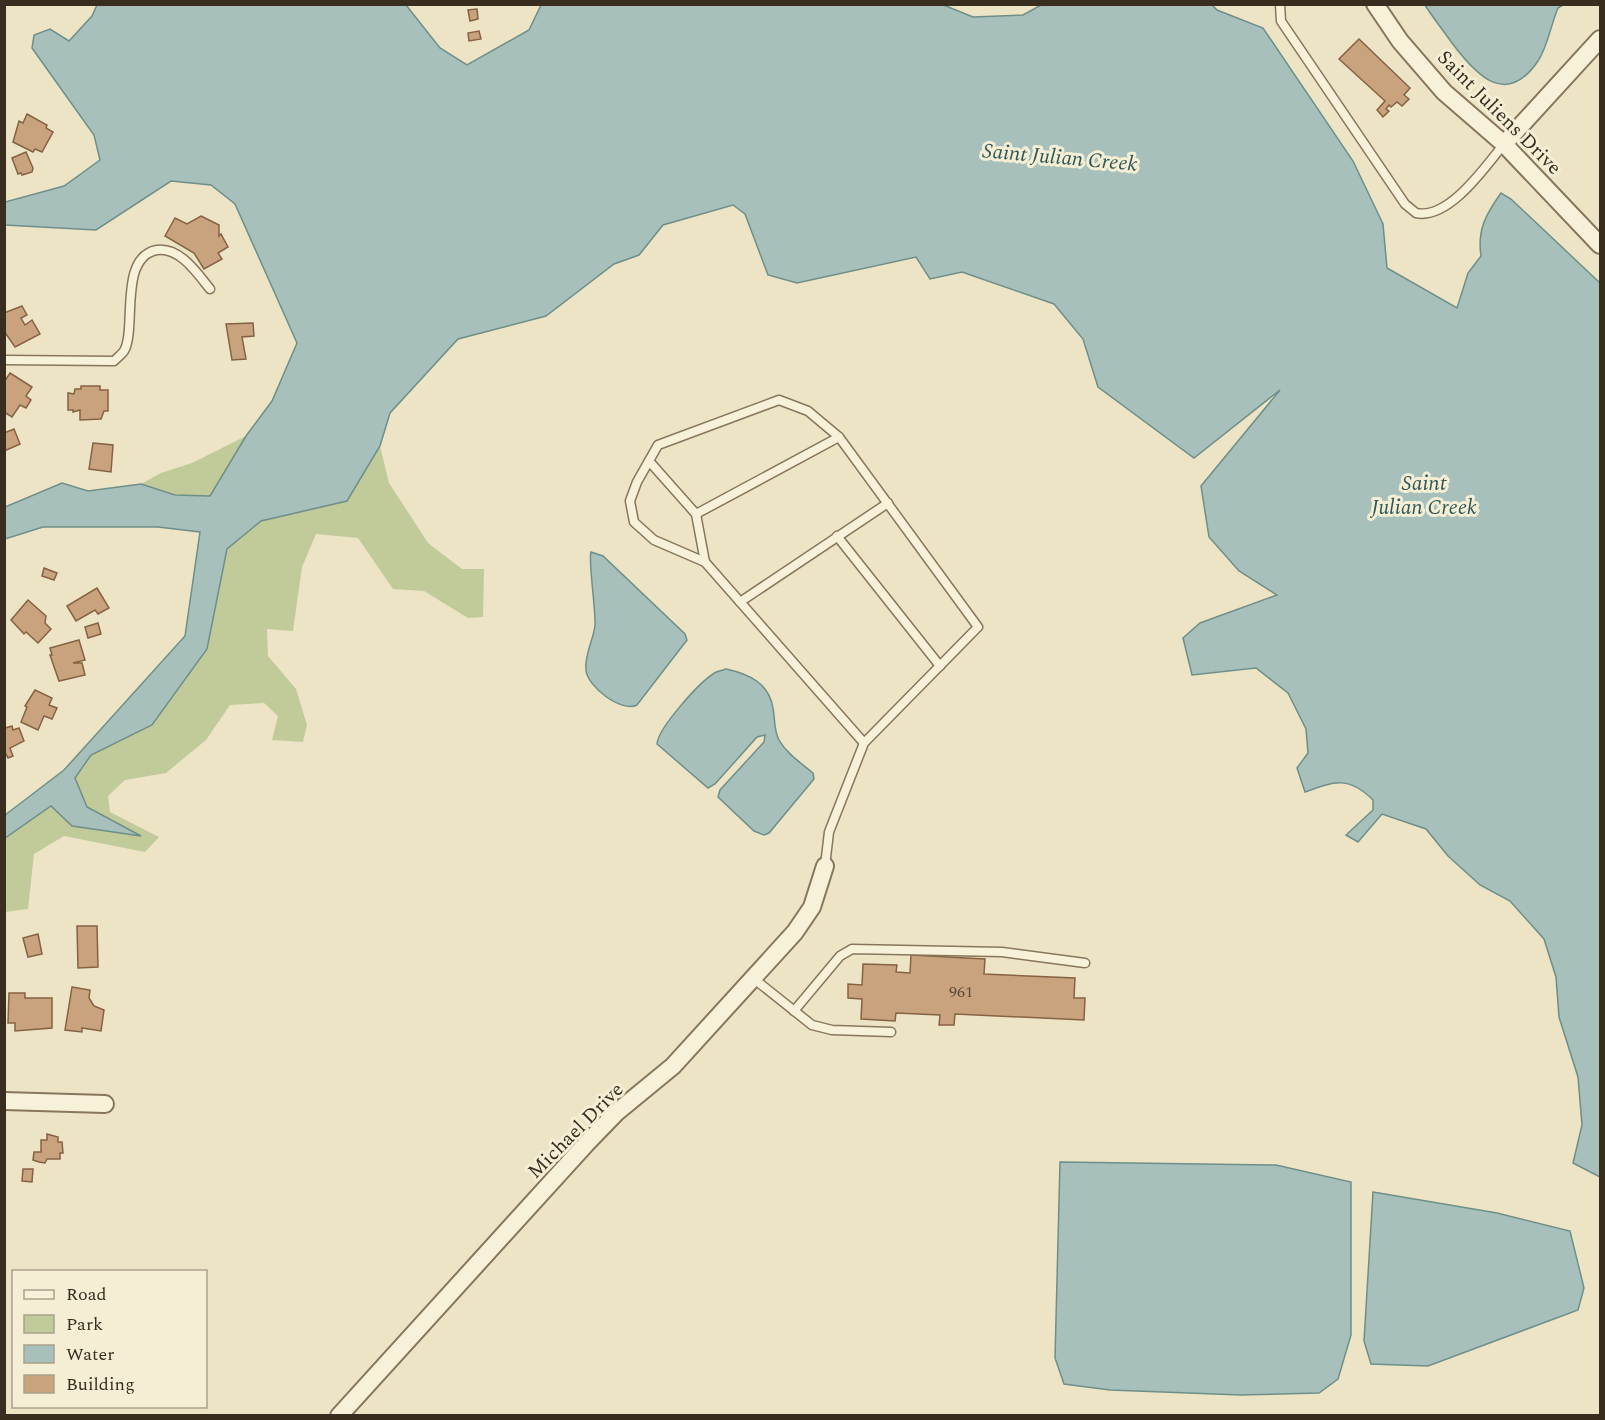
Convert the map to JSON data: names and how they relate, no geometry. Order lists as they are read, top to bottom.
{
  "streets": {
    "street": ["Saint Juliens Drive", "Michael Drive"]
  },
  "water": ["Saint Julian Creek"],
  "house_numbers": ["961"],
  "legend": [
    "Road",
    "Park",
    "Water",
    "Building"
  ]
}
